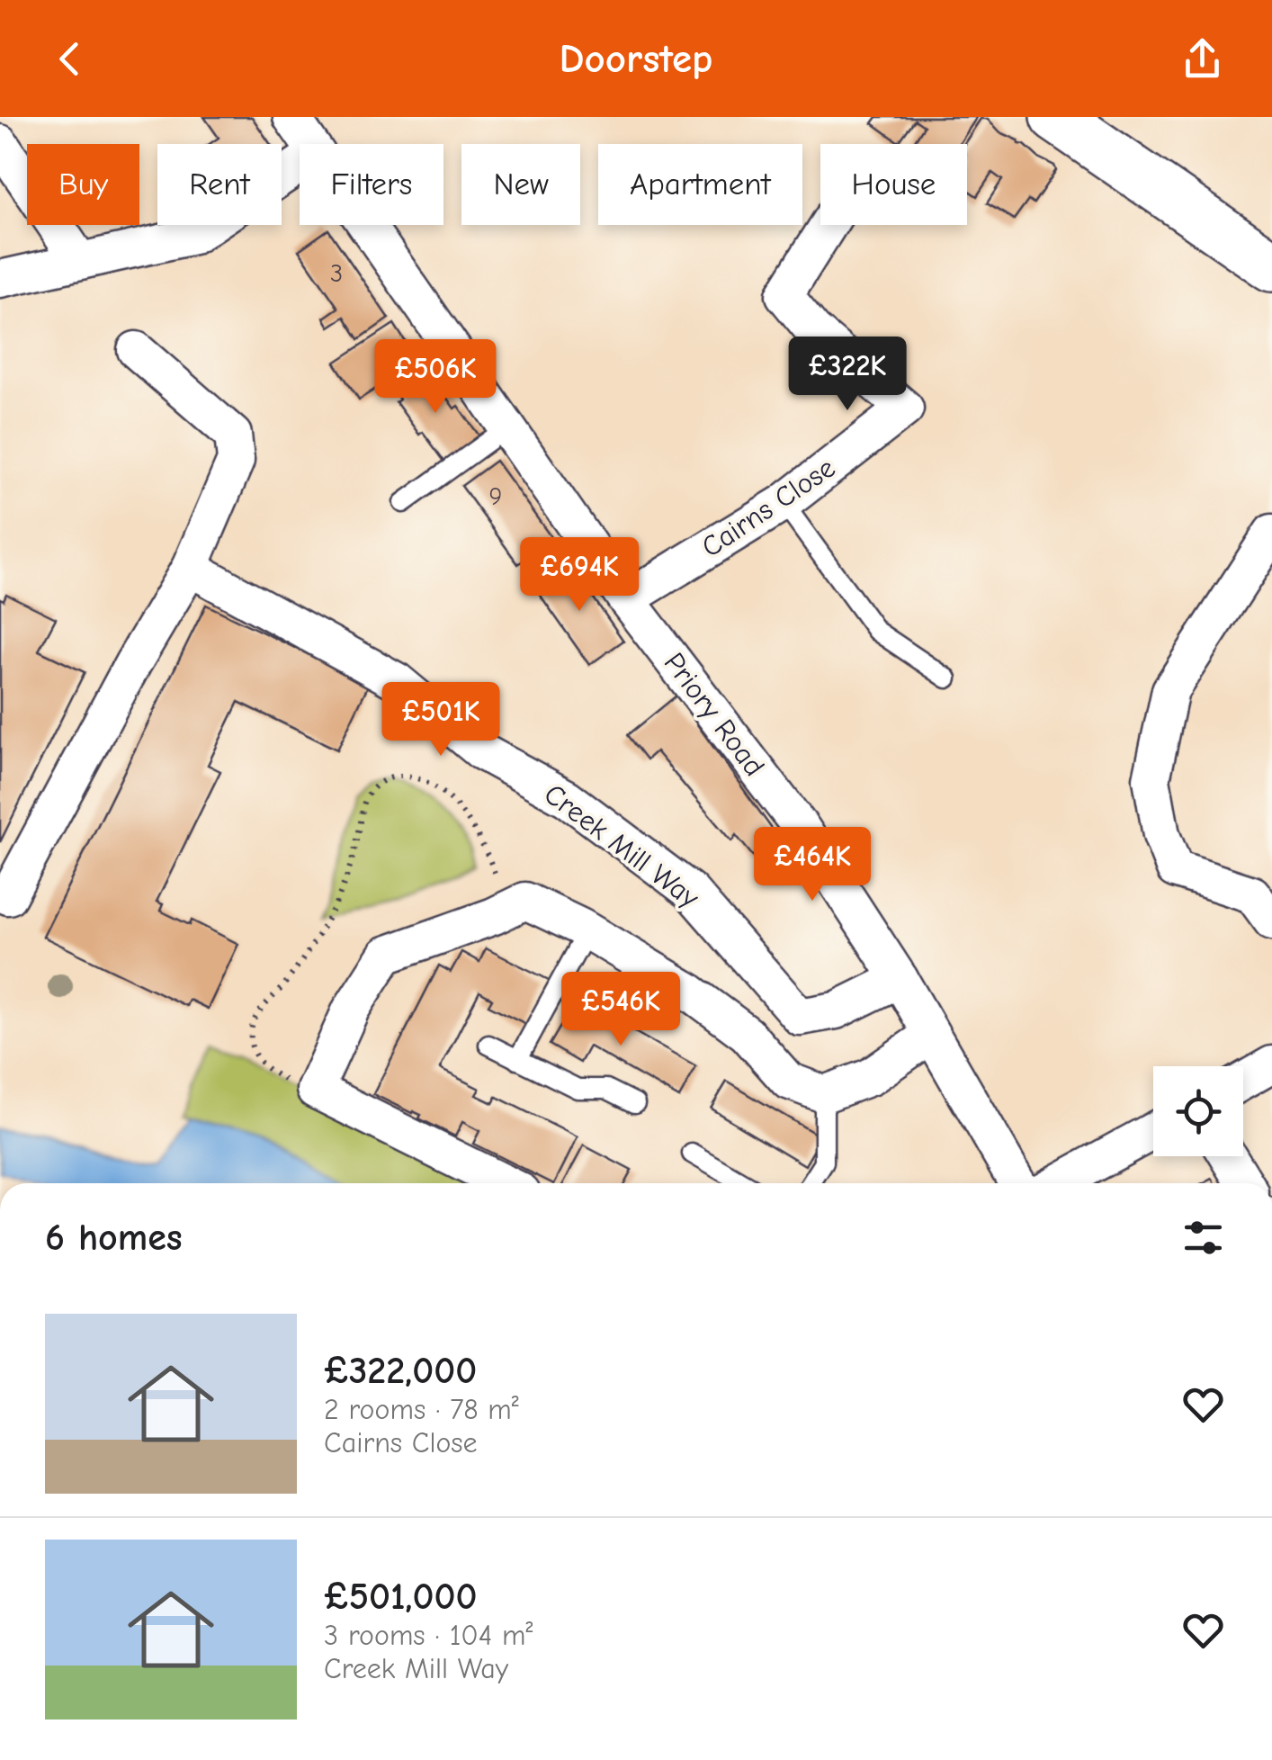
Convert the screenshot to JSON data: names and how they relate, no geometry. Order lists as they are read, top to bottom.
{
  "streets": {
    "street": ["Cairns Close", "Priory Road", "Creek Mill Way"]
  },
  "crossings": [
    ["Cairns Close", "Priory Road"],
    ["Priory Road", "Creek Mill Way"]
  ],
  "house_numbers": ["3", "9"],
  "page": {
    "header": "Doorstep",
    "chip": [
      "Buy",
      "Rent",
      "Filters",
      "New",
      "Apartment",
      "House"
    ],
    "price": [
      "£322K",
      "£506K",
      "£694K",
      "£501K",
      "£464K",
      "£546K"
    ],
    "heading": "6 homes",
    "list": [
      {
        "name": "£322,000",
        "note": "2 rooms · 78 m² · Cairns Close"
      },
      {
        "name": "£501,000",
        "note": "3 rooms · 104 m² · Creek Mill Way"
      }
    ]
  }
}
